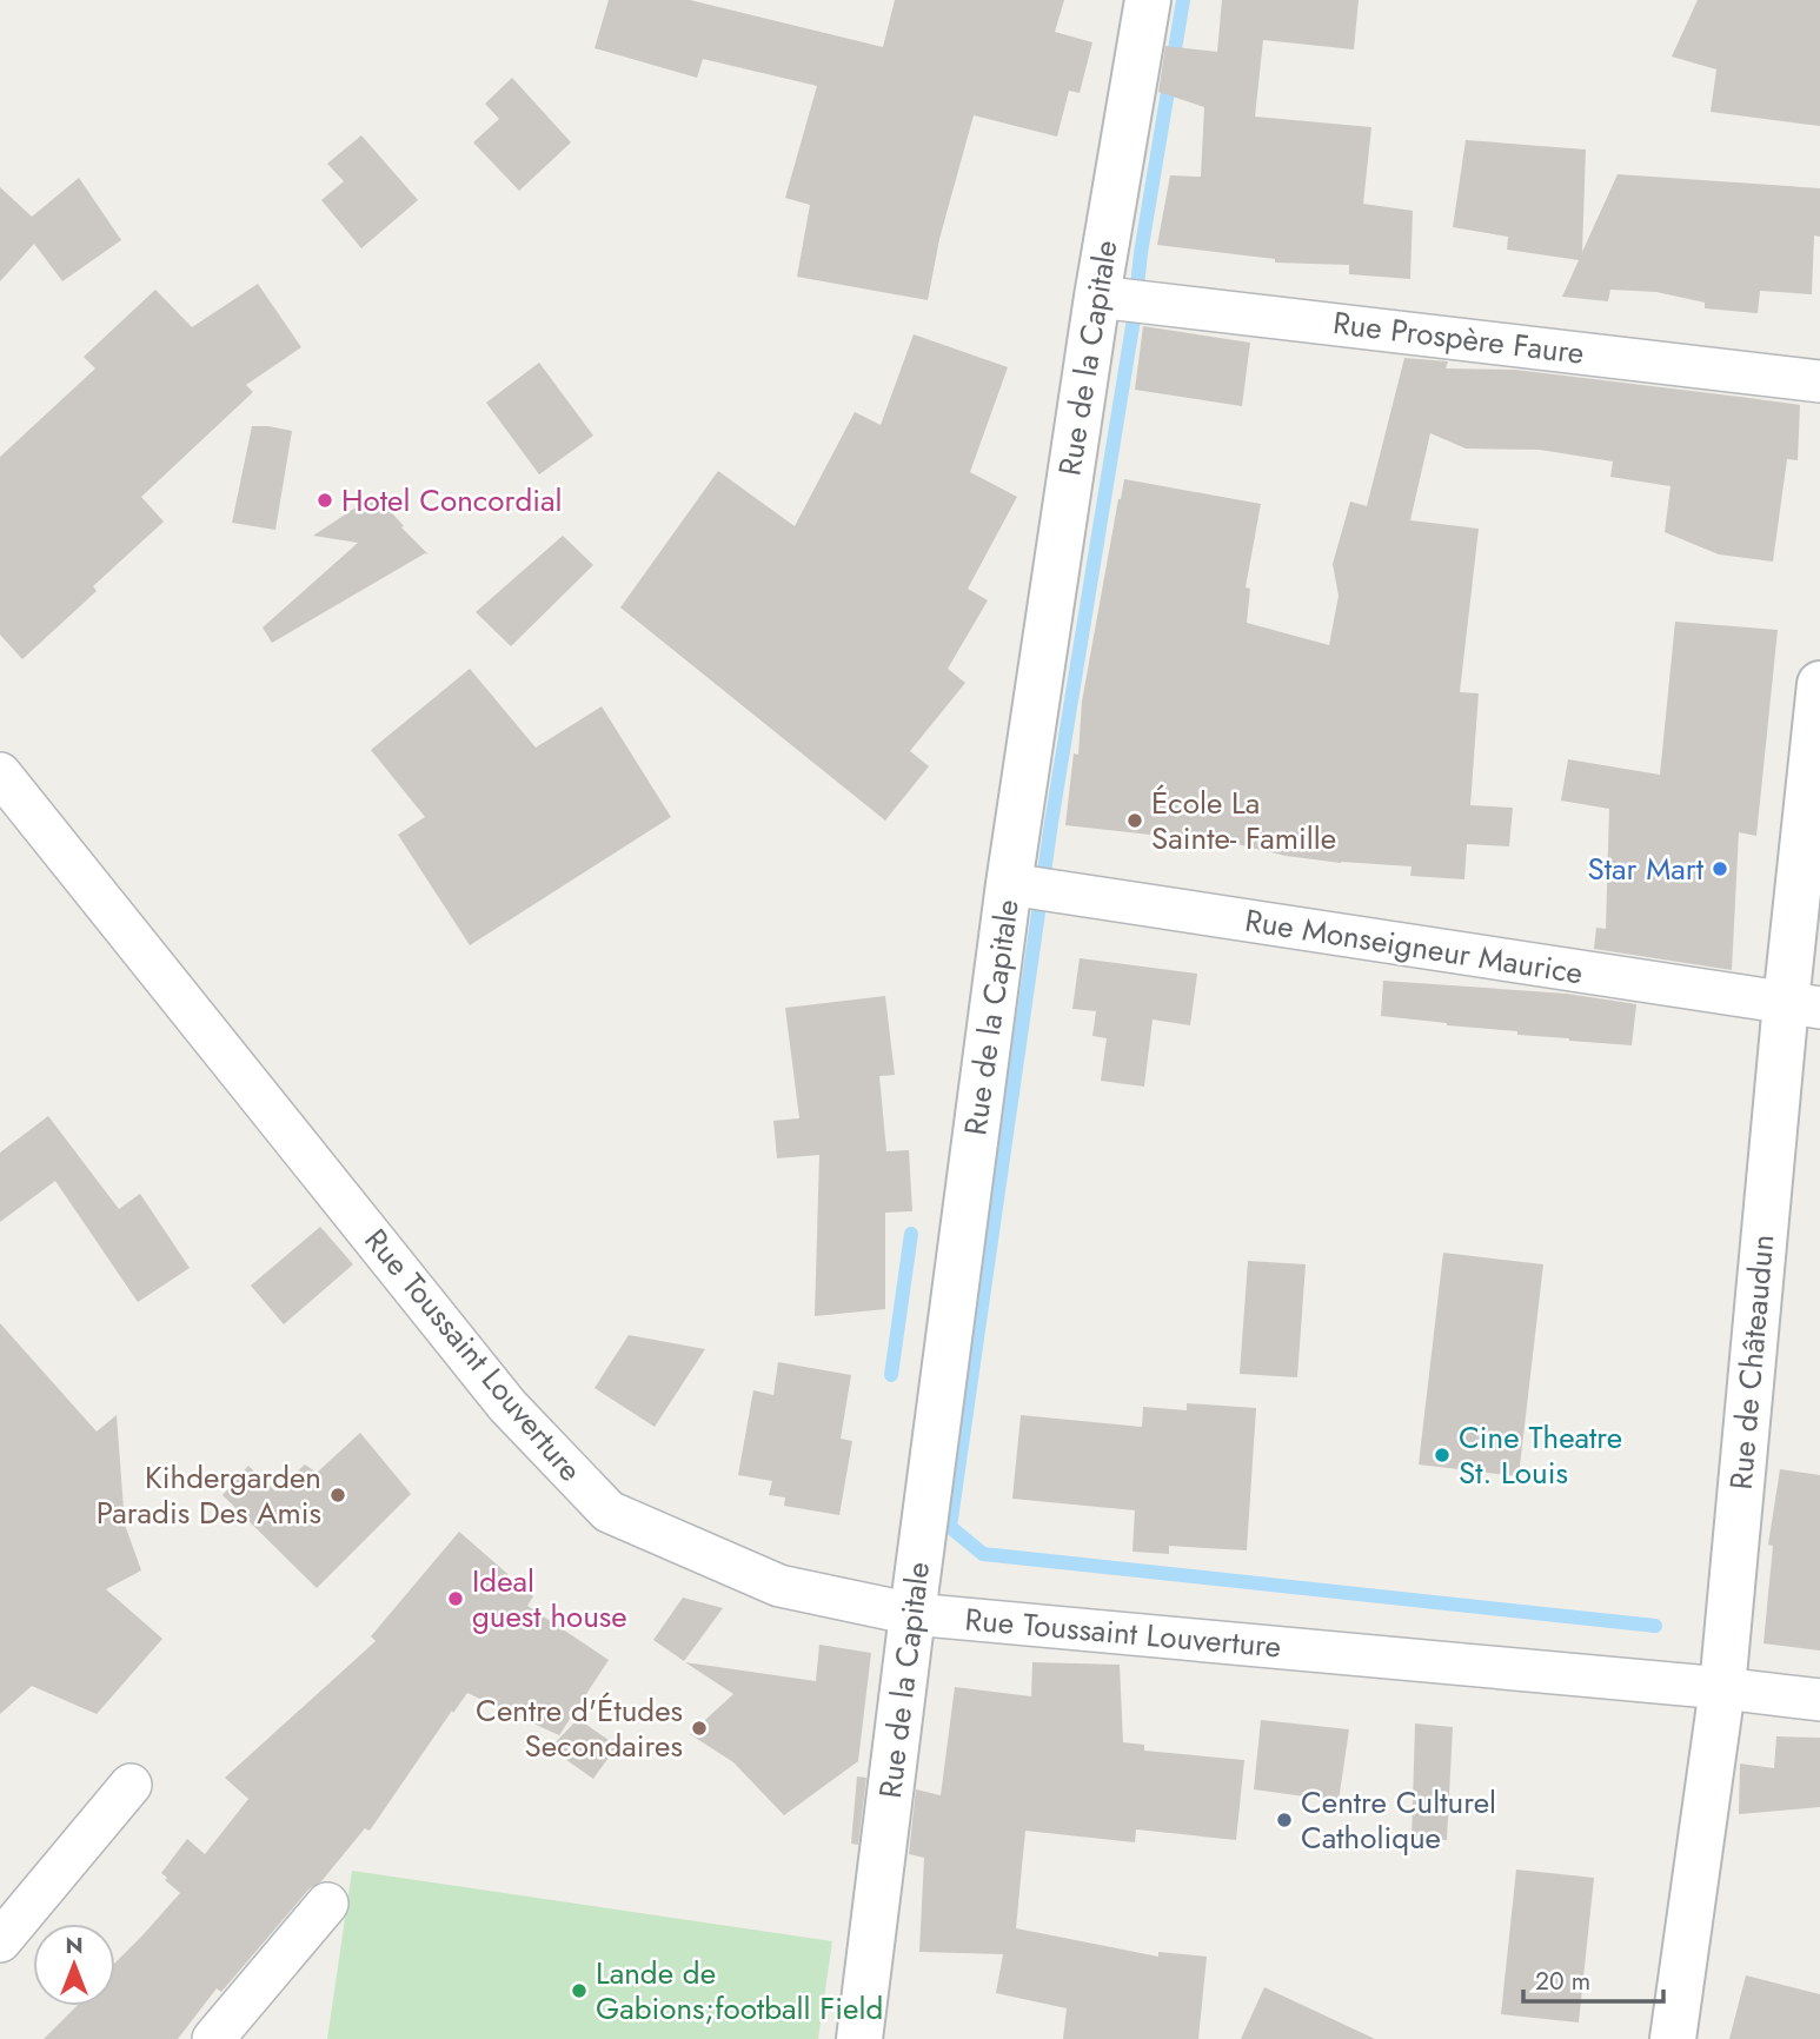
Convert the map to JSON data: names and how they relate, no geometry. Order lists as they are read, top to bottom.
{
  "streets": {
    "street": [
      "Rue Prospère Faure",
      "Rue de la Capitale",
      "Rue Monseigneur Maurice",
      "Rue Toussaint Louverture",
      "Rue de Châteaudun"
    ]
  },
  "crossings": [
    ["Rue Prospère Faure", "Rue de la Capitale"],
    ["Rue de la Capitale", "Rue Monseigneur Maurice"],
    ["Rue de la Capitale", "Rue Toussaint Louverture"],
    ["Rue Monseigneur Maurice", "Rue de Châteaudun"],
    ["Rue Toussaint Louverture", "Rue de Châteaudun"]
  ],
  "places": [
    "Hotel Concordial",
    "École La Sainte- Famille",
    "Star Mart",
    "Cine Theatre St. Louis",
    "Kihdergarden Paradis Des Amis",
    "Ideal guest house",
    "Centre d'Études Secondaires",
    "Centre Culturel Catholique",
    "Lande de Gabions;football Field"
  ],
  "scale_bar": "20 m",
  "north": "top"
}
